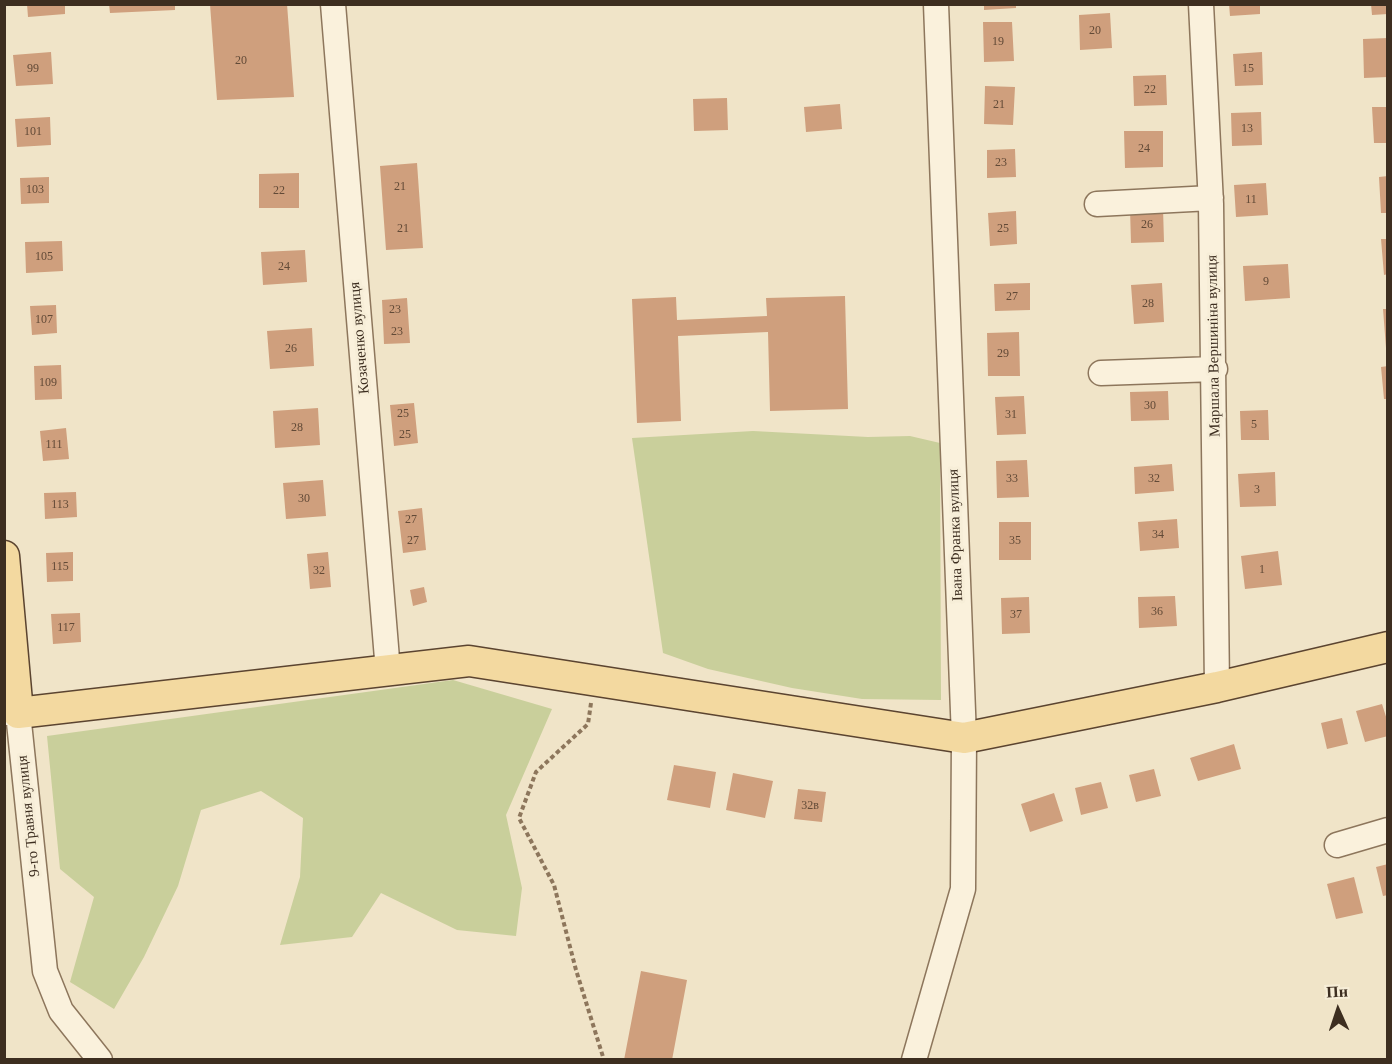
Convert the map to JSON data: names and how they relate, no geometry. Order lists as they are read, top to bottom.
{
  "streets": {
    "main road": ["9-го Травня вулиця"],
    "street": ["Козаченко вулиця", "Маршала Вершиніна вулиця", "Івана Франка вулиця"]
  },
  "house_numbers": [
    "20",
    "19",
    "20",
    "99",
    "15",
    "22",
    "21",
    "13",
    "101",
    "24",
    "23",
    "21",
    "103",
    "22",
    "11",
    "26",
    "21",
    "25",
    "105",
    "24",
    "9",
    "27",
    "28",
    "23",
    "107",
    "23",
    "26",
    "29",
    "109",
    "30",
    "25",
    "31",
    "5",
    "28",
    "25",
    "111",
    "33",
    "32",
    "3",
    "30",
    "113",
    "27",
    "34",
    "27",
    "35",
    "115",
    "1",
    "32",
    "36",
    "37",
    "117",
    "32в"
  ],
  "north": "top"
}
